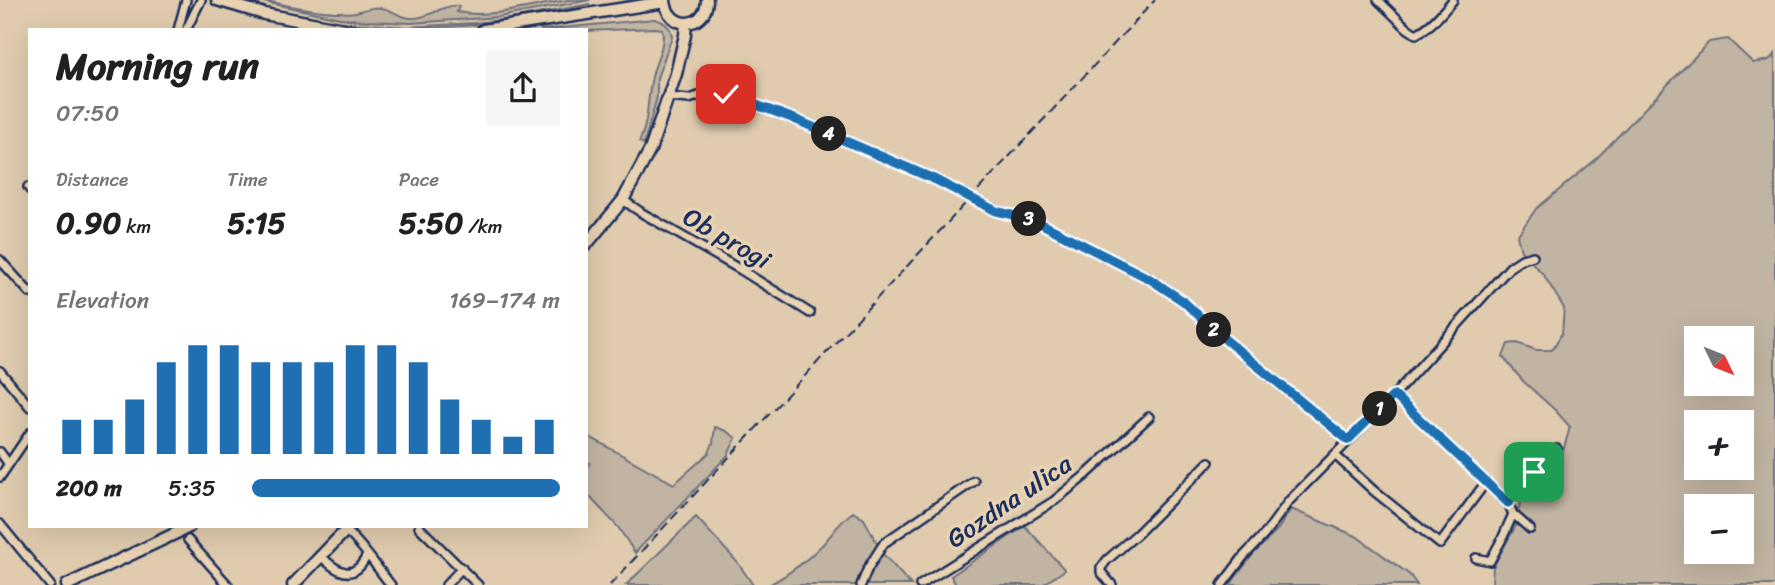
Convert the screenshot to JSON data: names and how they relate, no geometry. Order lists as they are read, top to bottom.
{
  "streets": {
    "street": ["Ob progi", "Gozdna ulica"]
  },
  "north": "bottom right",
  "page": {
    "heading": ["Morning run", "07:50"],
    "pins": [
      "4",
      "3",
      "2",
      "1"
    ],
    "stats": [
      ["Distance", "0.90 km"],
      ["Time", "5:15"],
      ["Pace", "5:50 /km"]
    ],
    "chart": ["Elevation", "169–174 m"],
    "map_buttons": ["+", "−"],
    "list": [
      {
        "name": "200 m",
        "note": "5:35"
      }
    ]
  }
}
